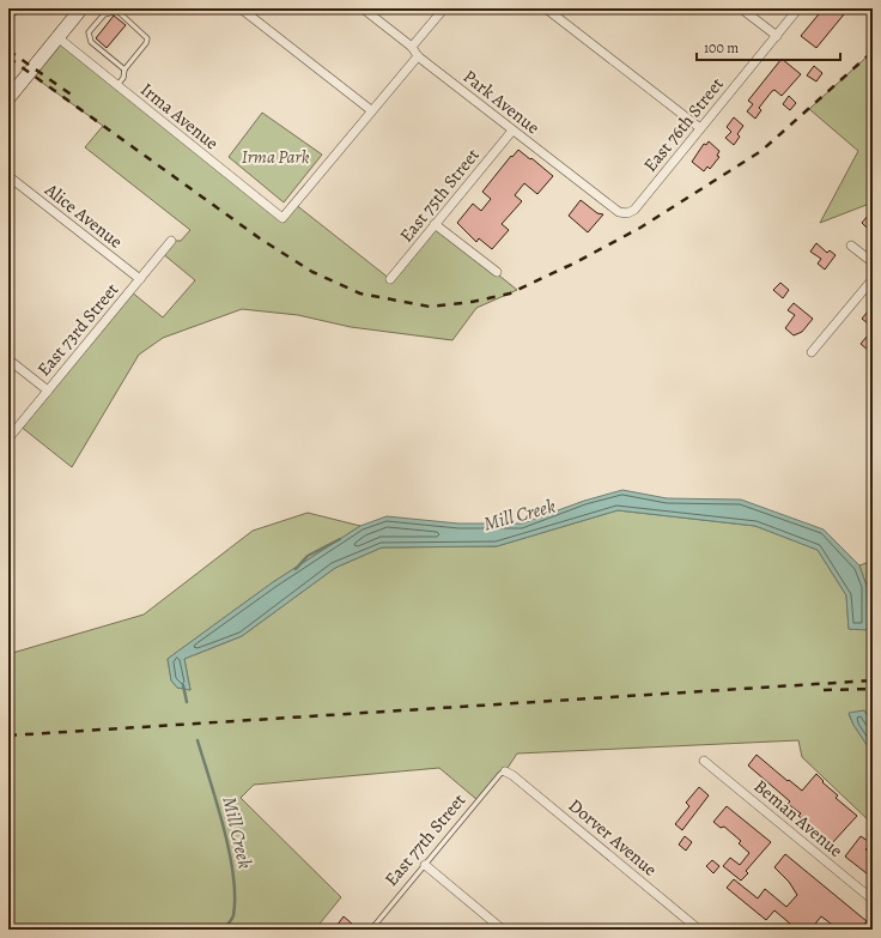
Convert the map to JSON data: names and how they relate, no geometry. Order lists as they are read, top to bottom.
{
  "streets": {
    "street": [
      "Park Avenue",
      "Irma Avenue",
      "East 76th Street",
      "East 75th Street",
      "Alice Avenue",
      "East 73rd Street",
      "Beman Avenue",
      "Dorver Avenue"
    ],
    "lane": ["East 77th Street"]
  },
  "crossings": [
    ["Park Avenue", "East 76th Street"],
    ["Park Avenue", "East 75th Street"],
    ["Alice Avenue", "East 73rd Street"],
    ["Dorver Avenue", "East 77th Street"]
  ],
  "water": ["Mill Creek"],
  "parks": ["Irma Park"],
  "scale_bar": "100 m"
}
